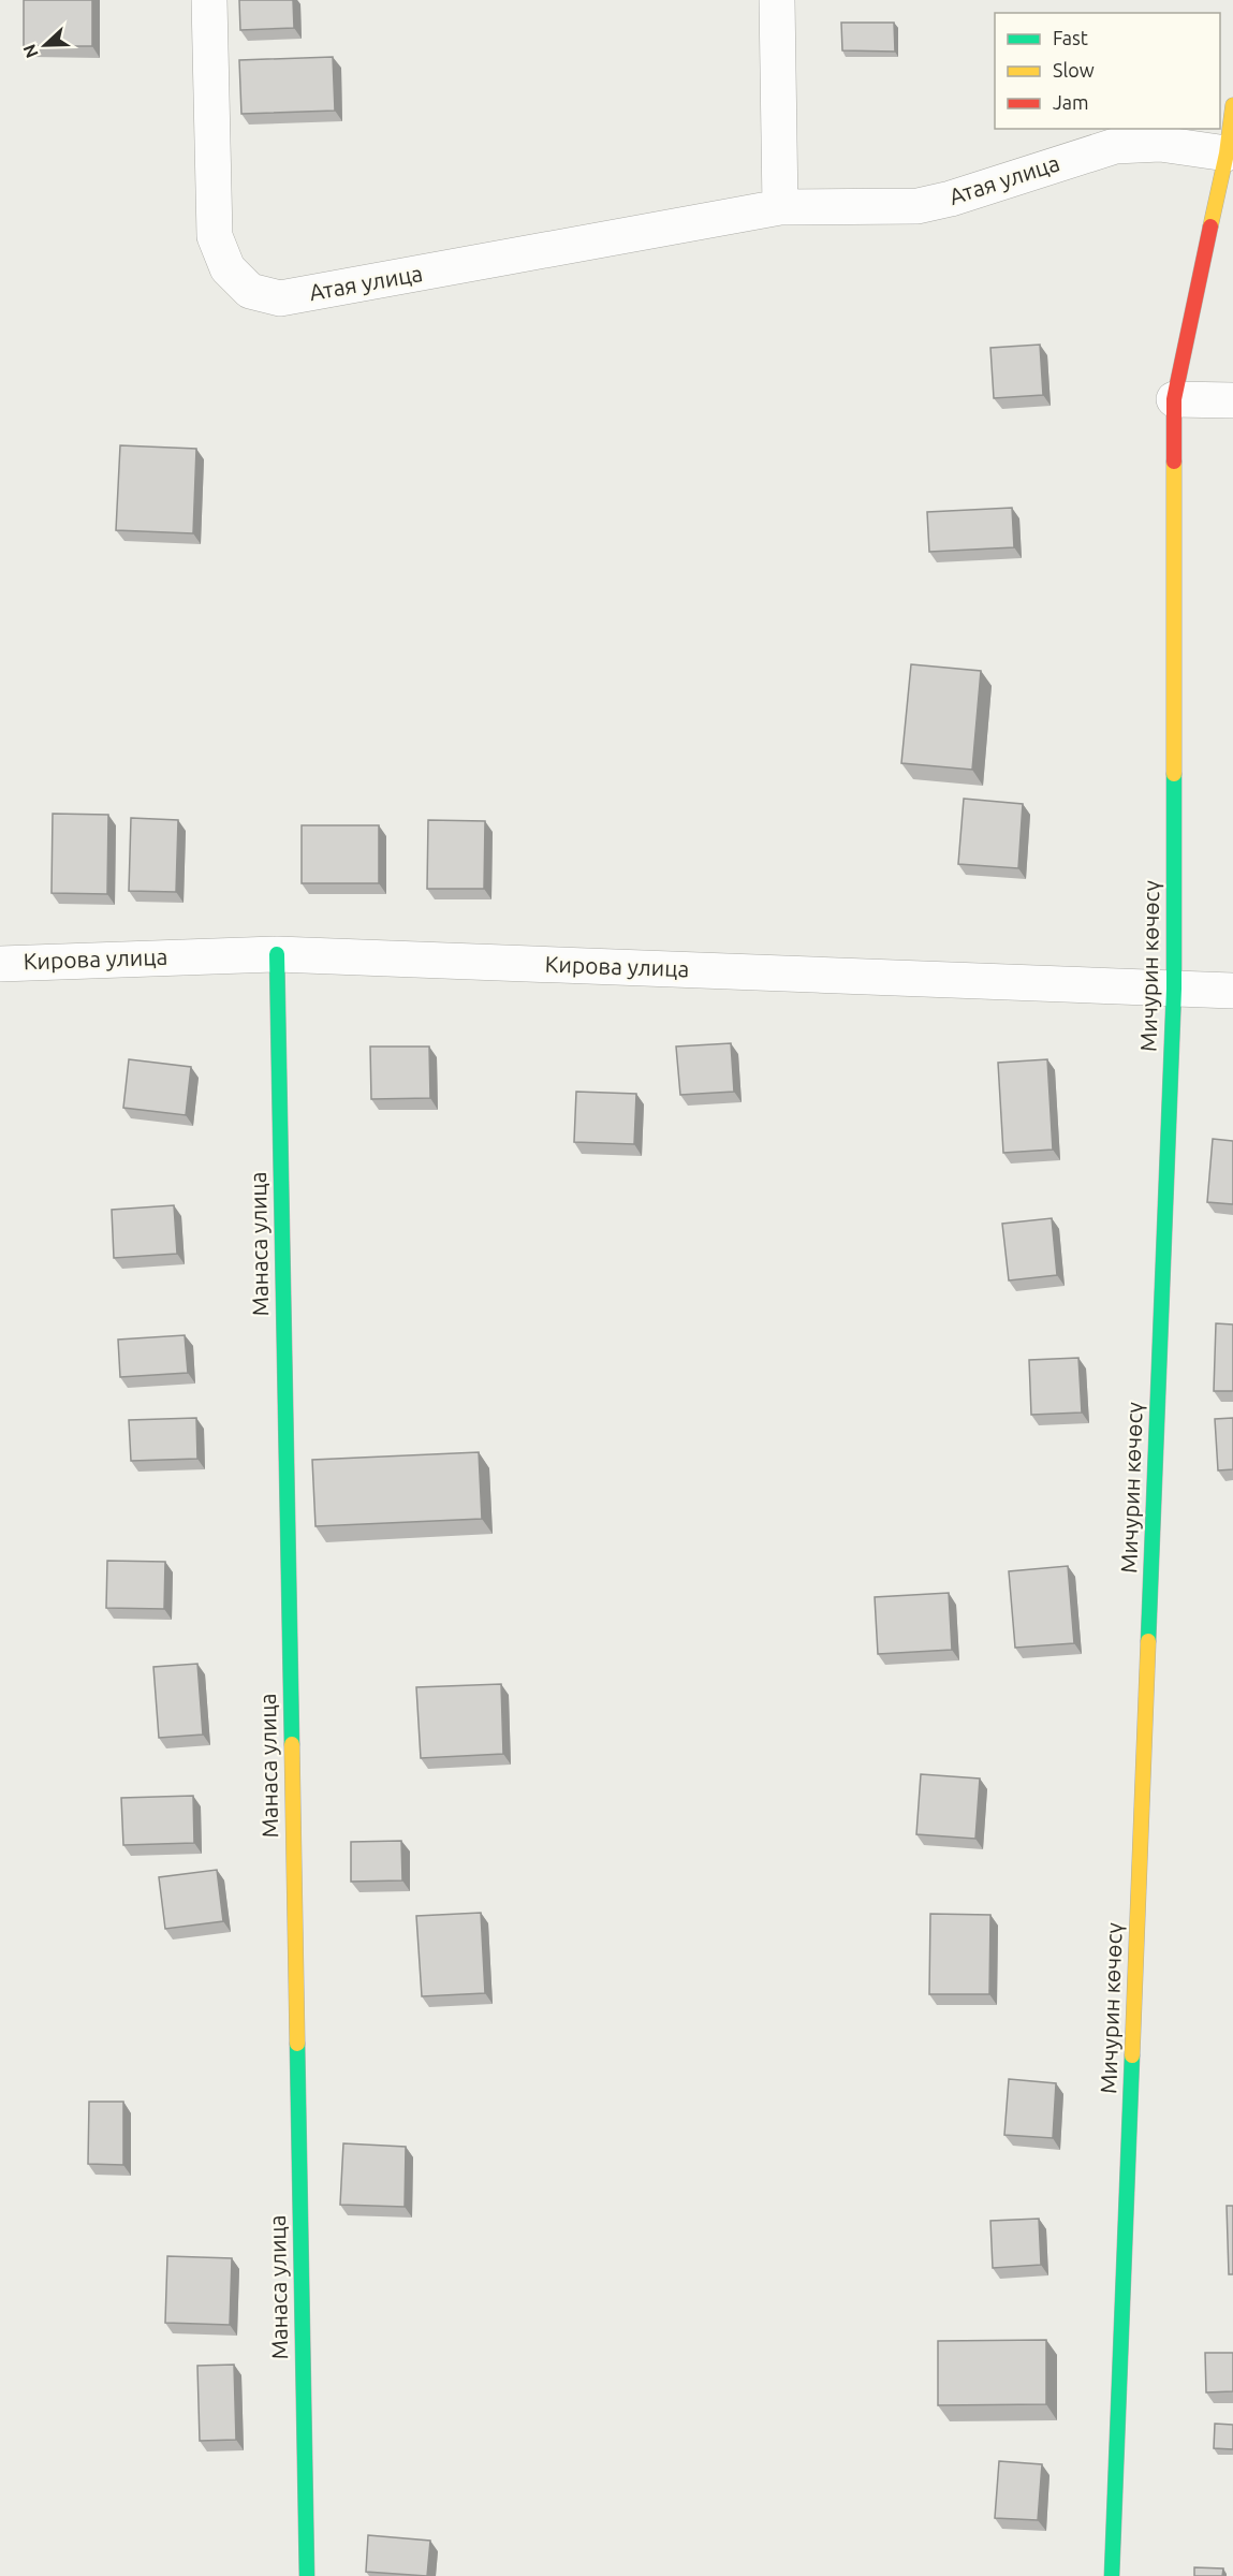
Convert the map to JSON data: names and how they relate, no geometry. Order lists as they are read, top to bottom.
{
  "streets": {
    "street": [
      "Атая улица",
      "Кирова улица",
      "Мичурин көчөсү",
      "Манаса улица"
    ]
  },
  "crossings": [
    ["Кирова улица", "Мичурин көчөсү"],
    ["Кирова улица", "Манаса улица"]
  ],
  "legend": ["Fast", "Slow", "Jam"],
  "north": "left"
}
